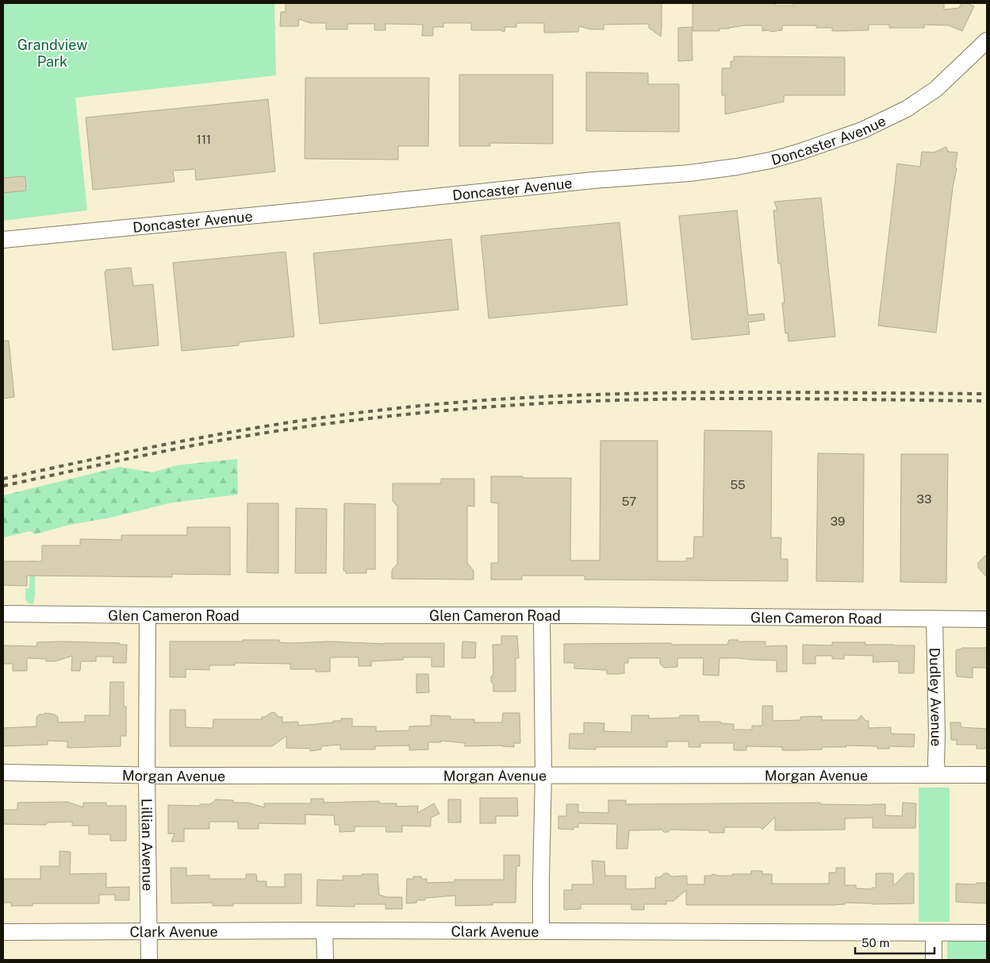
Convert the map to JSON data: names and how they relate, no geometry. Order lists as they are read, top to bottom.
{
  "streets": {
    "street": [
      "Doncaster Avenue",
      "Glen Cameron Road",
      "Dudley Avenue",
      "Morgan Avenue",
      "Lillian Avenue",
      "Clark Avenue"
    ]
  },
  "crossings": [
    ["Glen Cameron Road", "Dudley Avenue"],
    ["Glen Cameron Road", "Lillian Avenue"],
    ["Dudley Avenue", "Morgan Avenue"],
    ["Morgan Avenue", "Lillian Avenue"],
    ["Lillian Avenue", "Clark Avenue"]
  ],
  "parks": ["Grandview Park"],
  "house_numbers": [
    "111",
    "55",
    "33",
    "57",
    "39"
  ],
  "scale_bar": "50 m"
}
